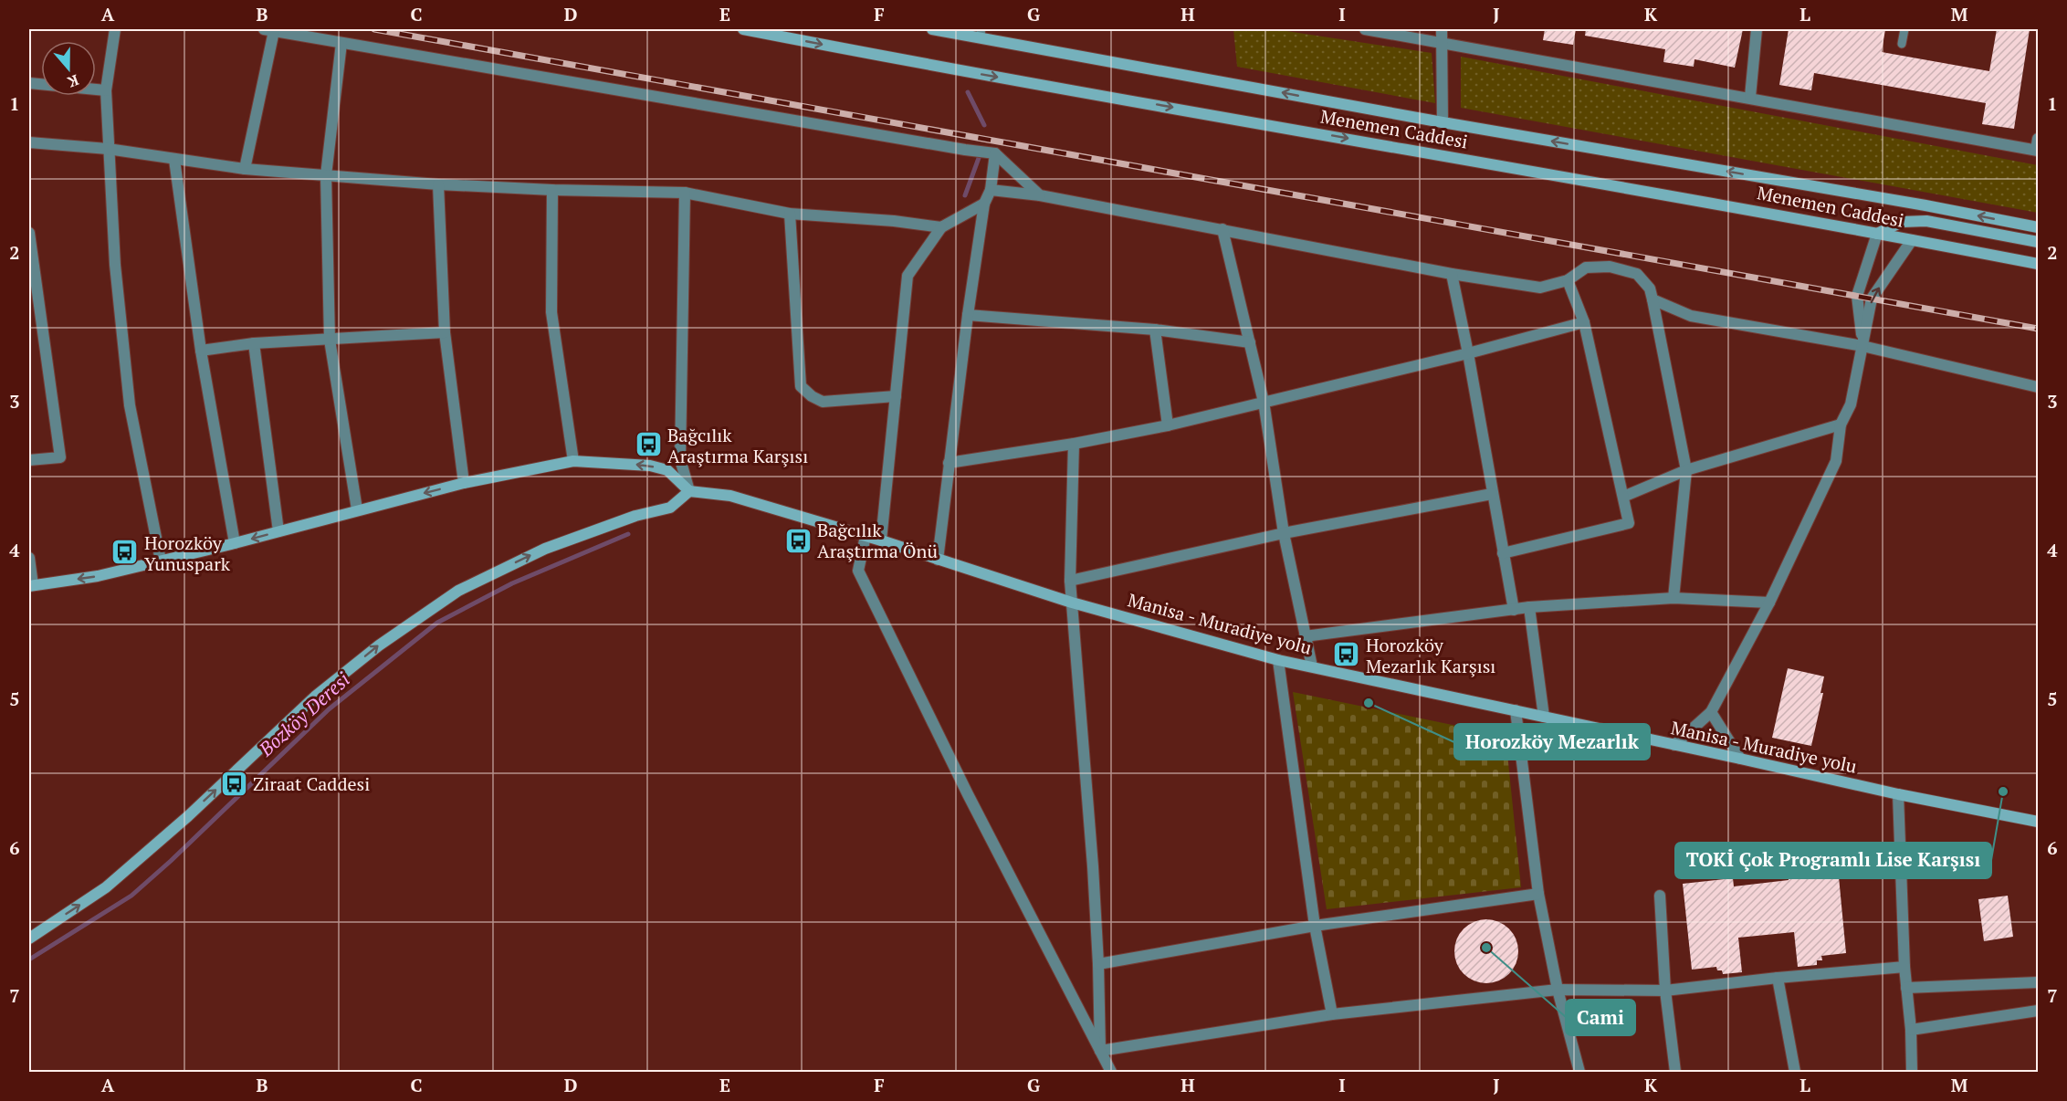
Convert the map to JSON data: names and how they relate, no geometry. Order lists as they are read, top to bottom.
{
  "streets": {
    "main road": ["Menemen Caddesi", "Manisa - Muradiye yolu"]
  },
  "water": ["Bozköy Deresi"],
  "places": {
    "bus stop": [
      "Bağcılık Araştırma Karşısı",
      "Bağcılık Araştırma Önü",
      "Horozköy Yunuspark",
      "Horozköy Mezarlık Karşısı",
      "Ziraat Caddesi"
    ],
    "other": ["Horozköy Mezarlık", "TOKİ Çok Programlı Lise Karşısı", "Cami"]
  },
  "north": "bottom",
  "grid": {
    "columns": [
      "A",
      "B",
      "C",
      "D",
      "E",
      "F",
      "G",
      "H",
      "I",
      "J",
      "K",
      "L",
      "M"
    ],
    "rows": [
      "1",
      "2",
      "3",
      "4",
      "5",
      "6",
      "7"
    ]
  }
}
